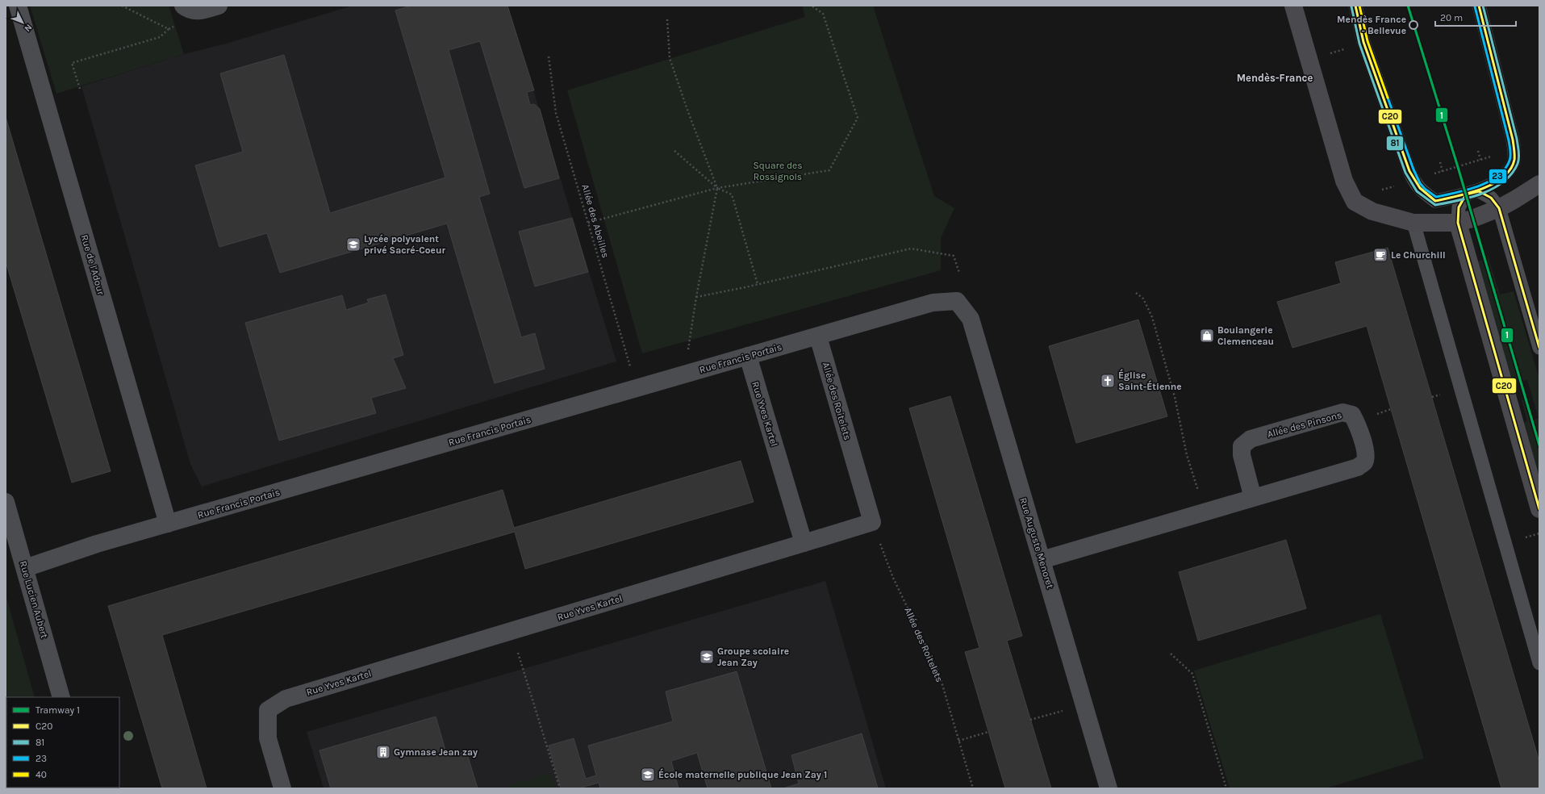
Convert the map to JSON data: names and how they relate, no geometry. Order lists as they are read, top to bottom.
{
  "streets": {
    "street": [
      "Rue de l'Adour",
      "Rue Francis Portais",
      "Allée des Roitelets",
      "Rue Yves Kartel",
      "Allée des Pinsons",
      "Rue Auguste Menoret",
      "Rue Lucien Aubert"
    ],
    "path": ["Allée des Abeilles"]
  },
  "crossings": [
    ["Allée des Abeilles", "Rue Francis Portais"],
    ["Rue de l'Adour", "Rue Francis Portais"],
    ["Rue Francis Portais", "Allée des Roitelets"],
    ["Rue Francis Portais", "Rue Yves Kartel"],
    ["Rue Francis Portais", "Rue Auguste Menoret"],
    ["Rue Francis Portais", "Rue Lucien Aubert"],
    ["Allée des Pinsons", "Rue Auguste Menoret"]
  ],
  "districts": ["Mendès-France"],
  "parks": ["Square des Rossignols"],
  "places": {
    "other": ["Mendès France - Bellevue"],
    "school or university": ["Lycée polyvalent privé Sacré-Coeur", "Groupe scolaire Jean Zay", "École maternelle publique Jean Zay 1"],
    "cafe": ["Le Churchill"],
    "shop": ["Boulangerie Clemenceau"],
    "church": ["Église Saint-Étienne"],
    "building": ["Gymnase Jean zay"]
  },
  "lines": [
    "tram line 1",
    "transit line C20",
    "transit line 81",
    "transit line 40",
    "transit line 23"
  ],
  "legend": [
    "Tramway 1",
    "C20",
    "81",
    "23",
    "40"
  ],
  "scale_bar": "20 m",
  "north": "bottom right"
}
